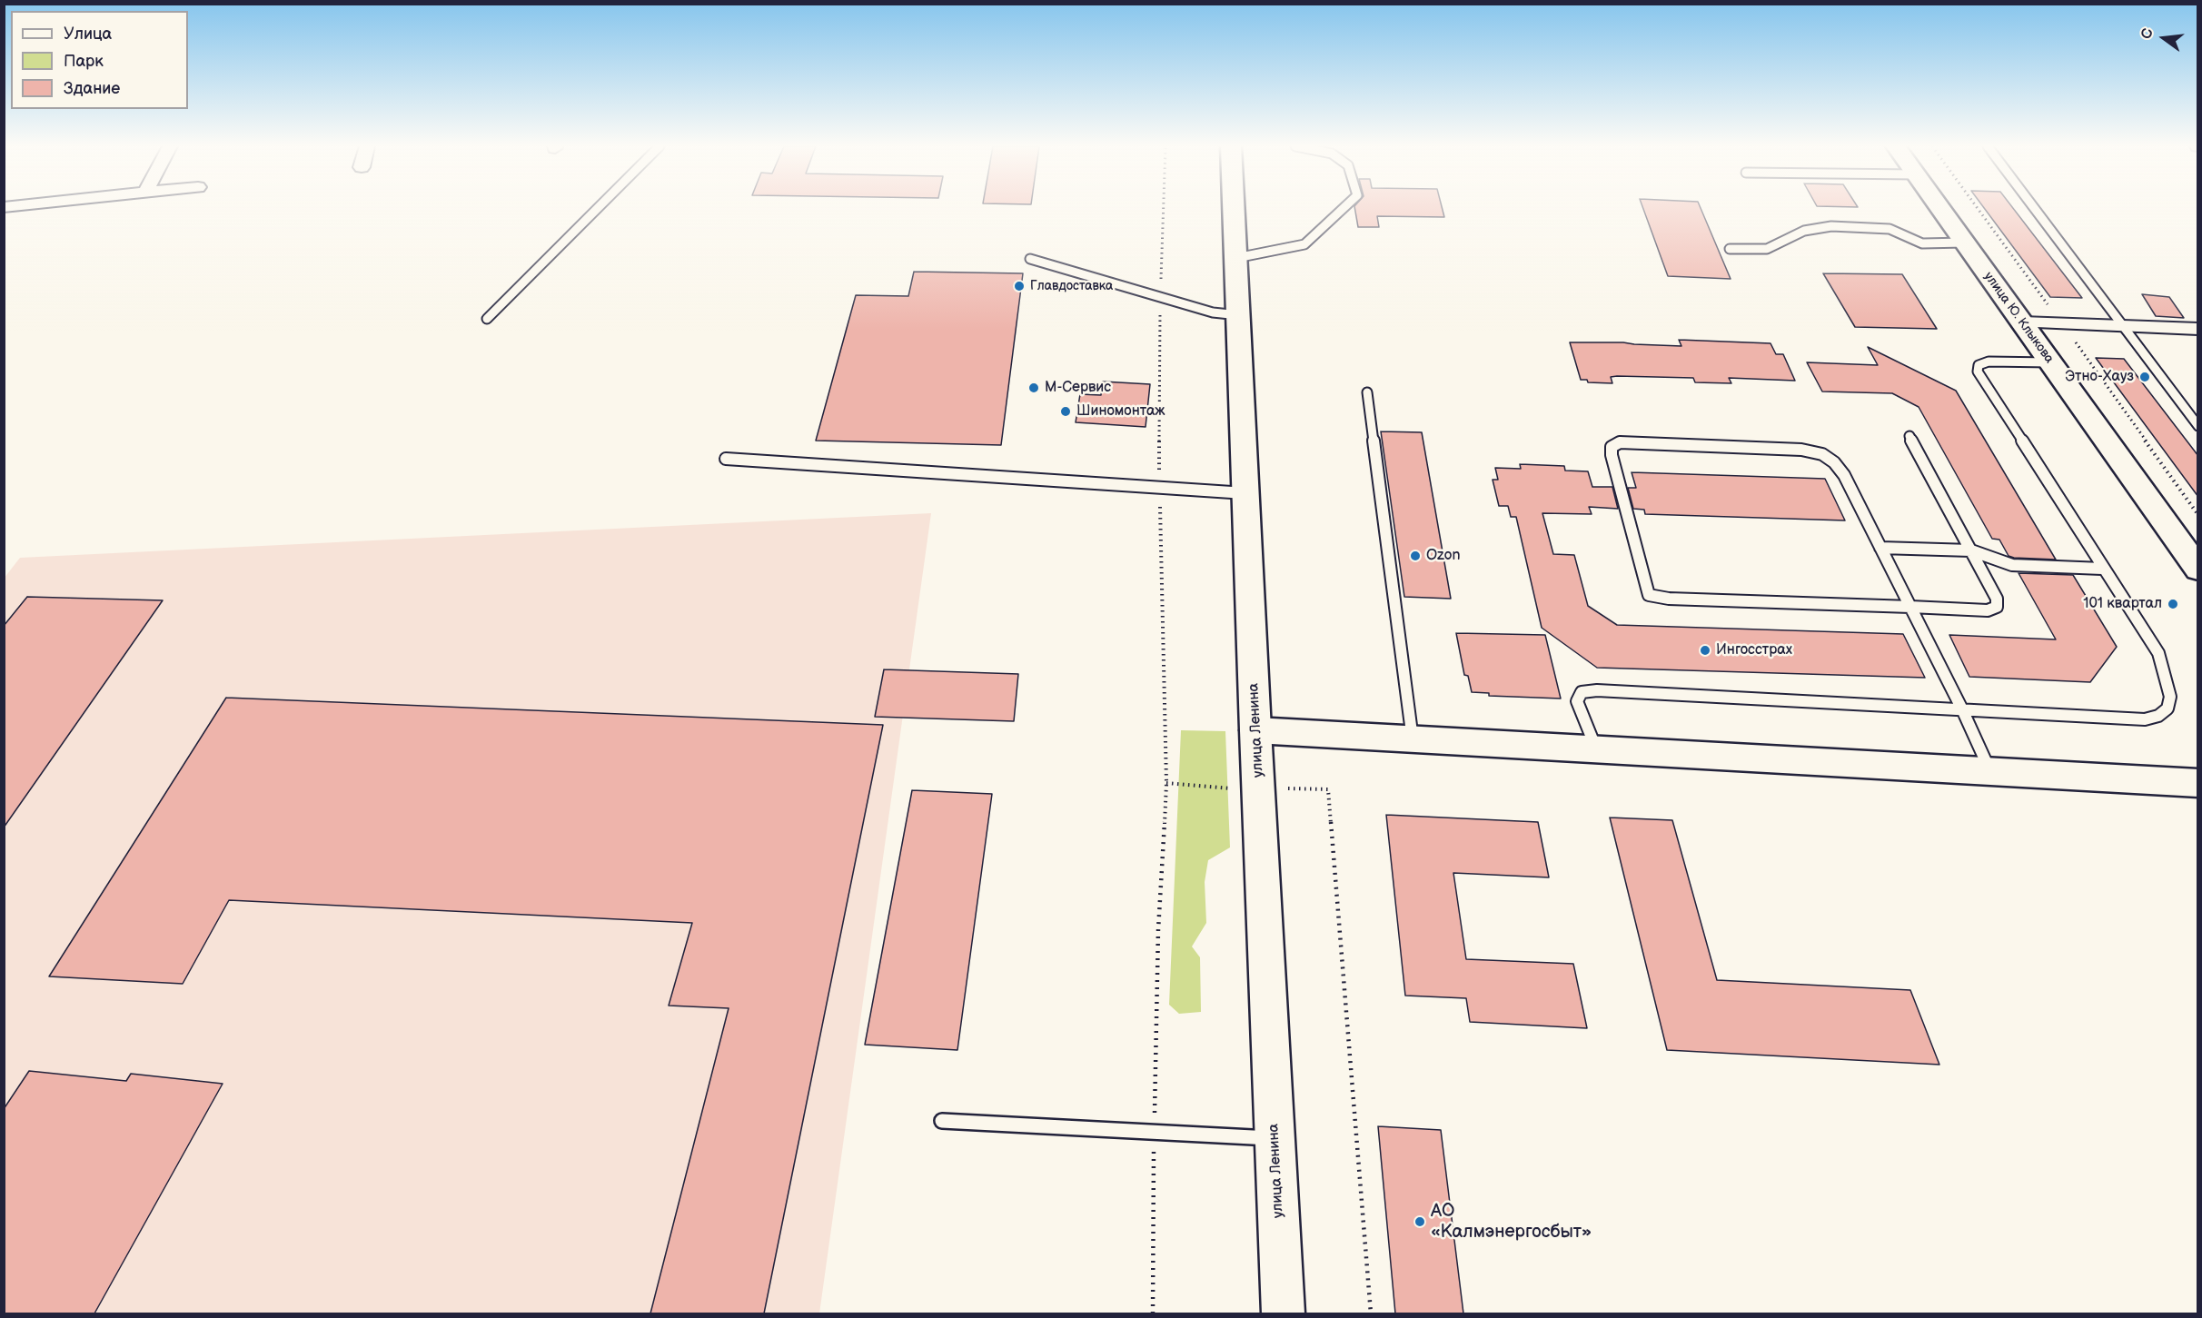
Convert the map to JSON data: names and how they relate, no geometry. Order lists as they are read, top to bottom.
{
  "streets": {
    "main road": ["улица Ю. Клыкова", "улица Ленина"]
  },
  "places": [
    "Главдоставка",
    "Этно-Хауз",
    "М-Сервис",
    "Шиномонтаж",
    "Ozon",
    "101 квартал",
    "Ингосстрах",
    "АО «Калмэнергосбыт»"
  ],
  "legend": ["Улица", "Парк", "Здание"],
  "north": "left"
}
